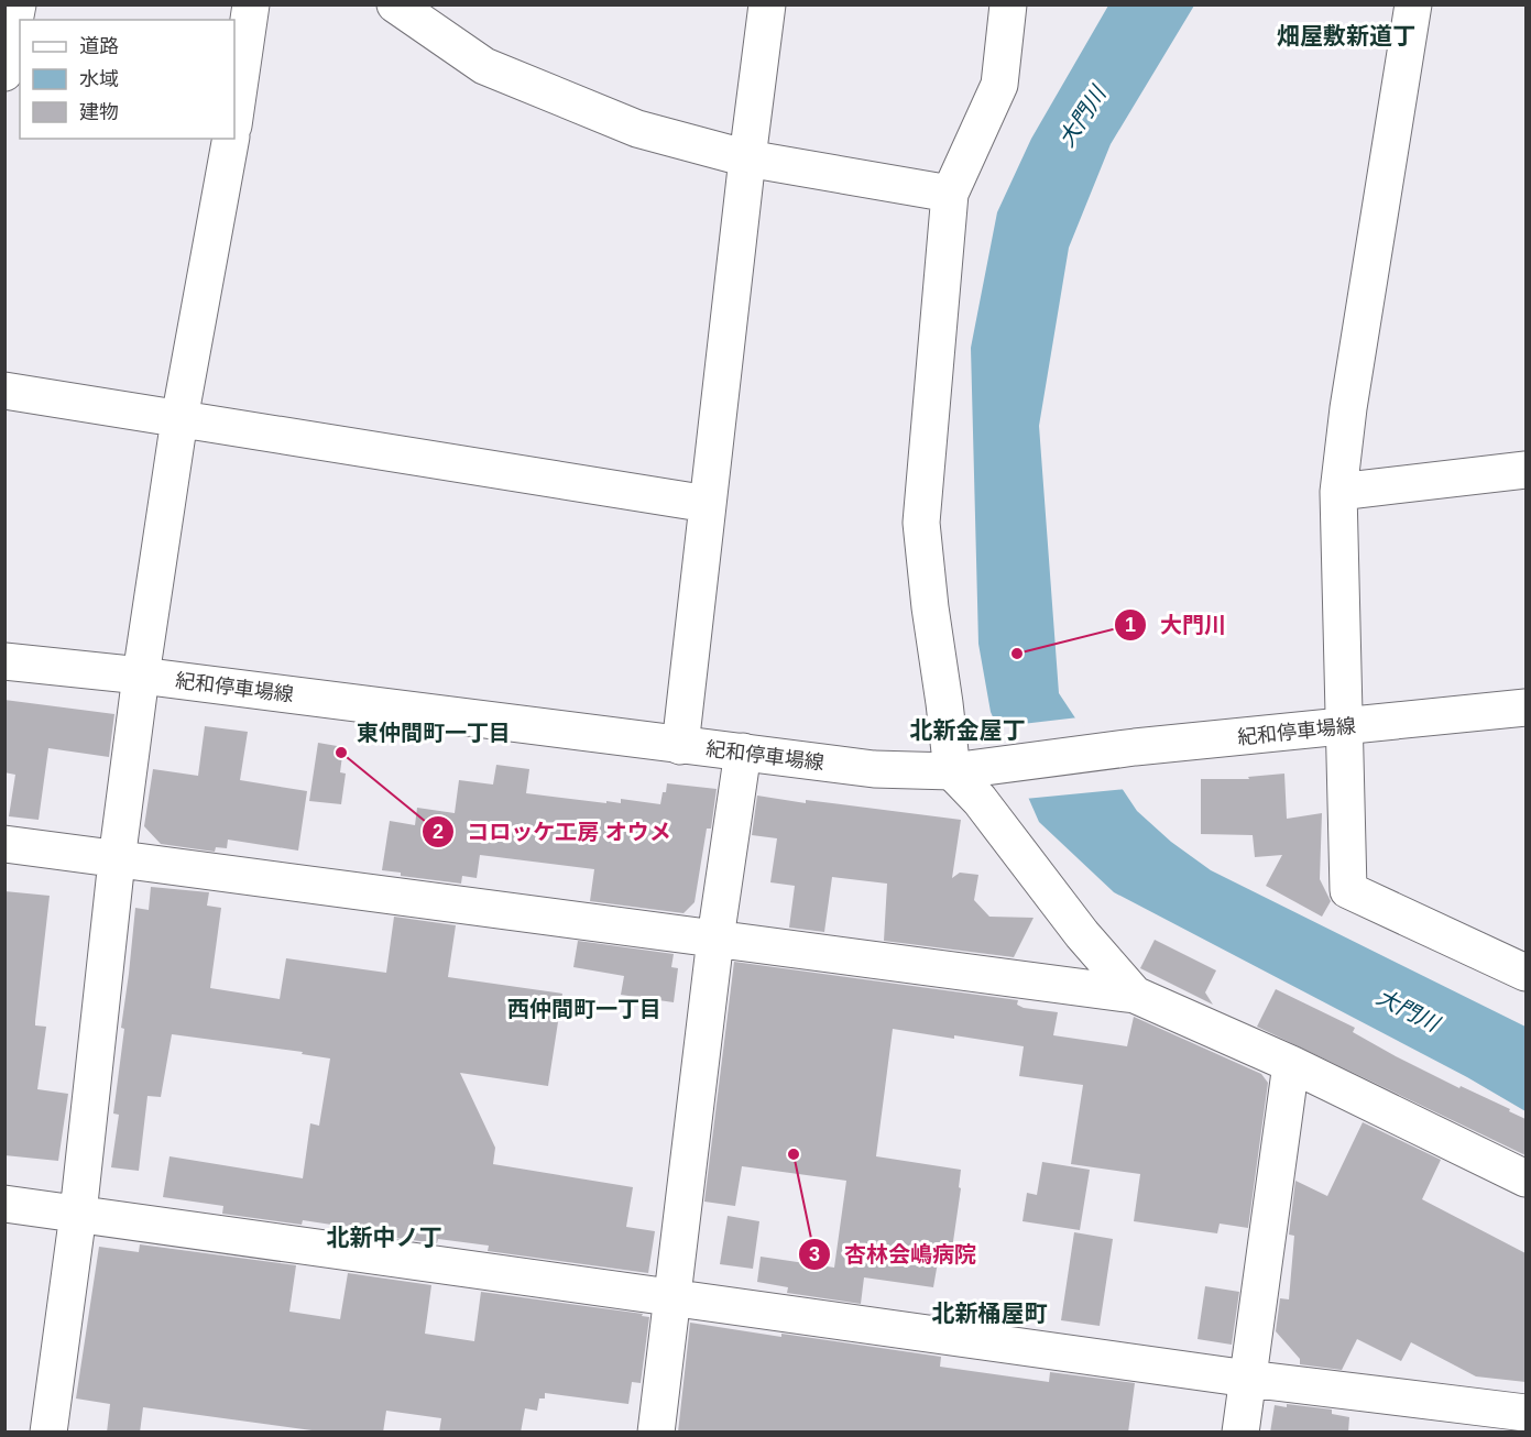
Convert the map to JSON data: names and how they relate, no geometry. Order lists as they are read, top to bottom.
{
  "streets": {
    "street": ["紀和停車場線"]
  },
  "districts": [
    "畑屋敷新道丁",
    "北新金屋丁",
    "東仲間町一丁目",
    "西仲間町一丁目",
    "北新中ノ丁",
    "北新桶屋町"
  ],
  "water": ["大門川"],
  "places": ["大門川", "コロッケ工房 オウメ", "杏林会嶋病院"],
  "legend": ["道路", "水域", "建物"]
}
